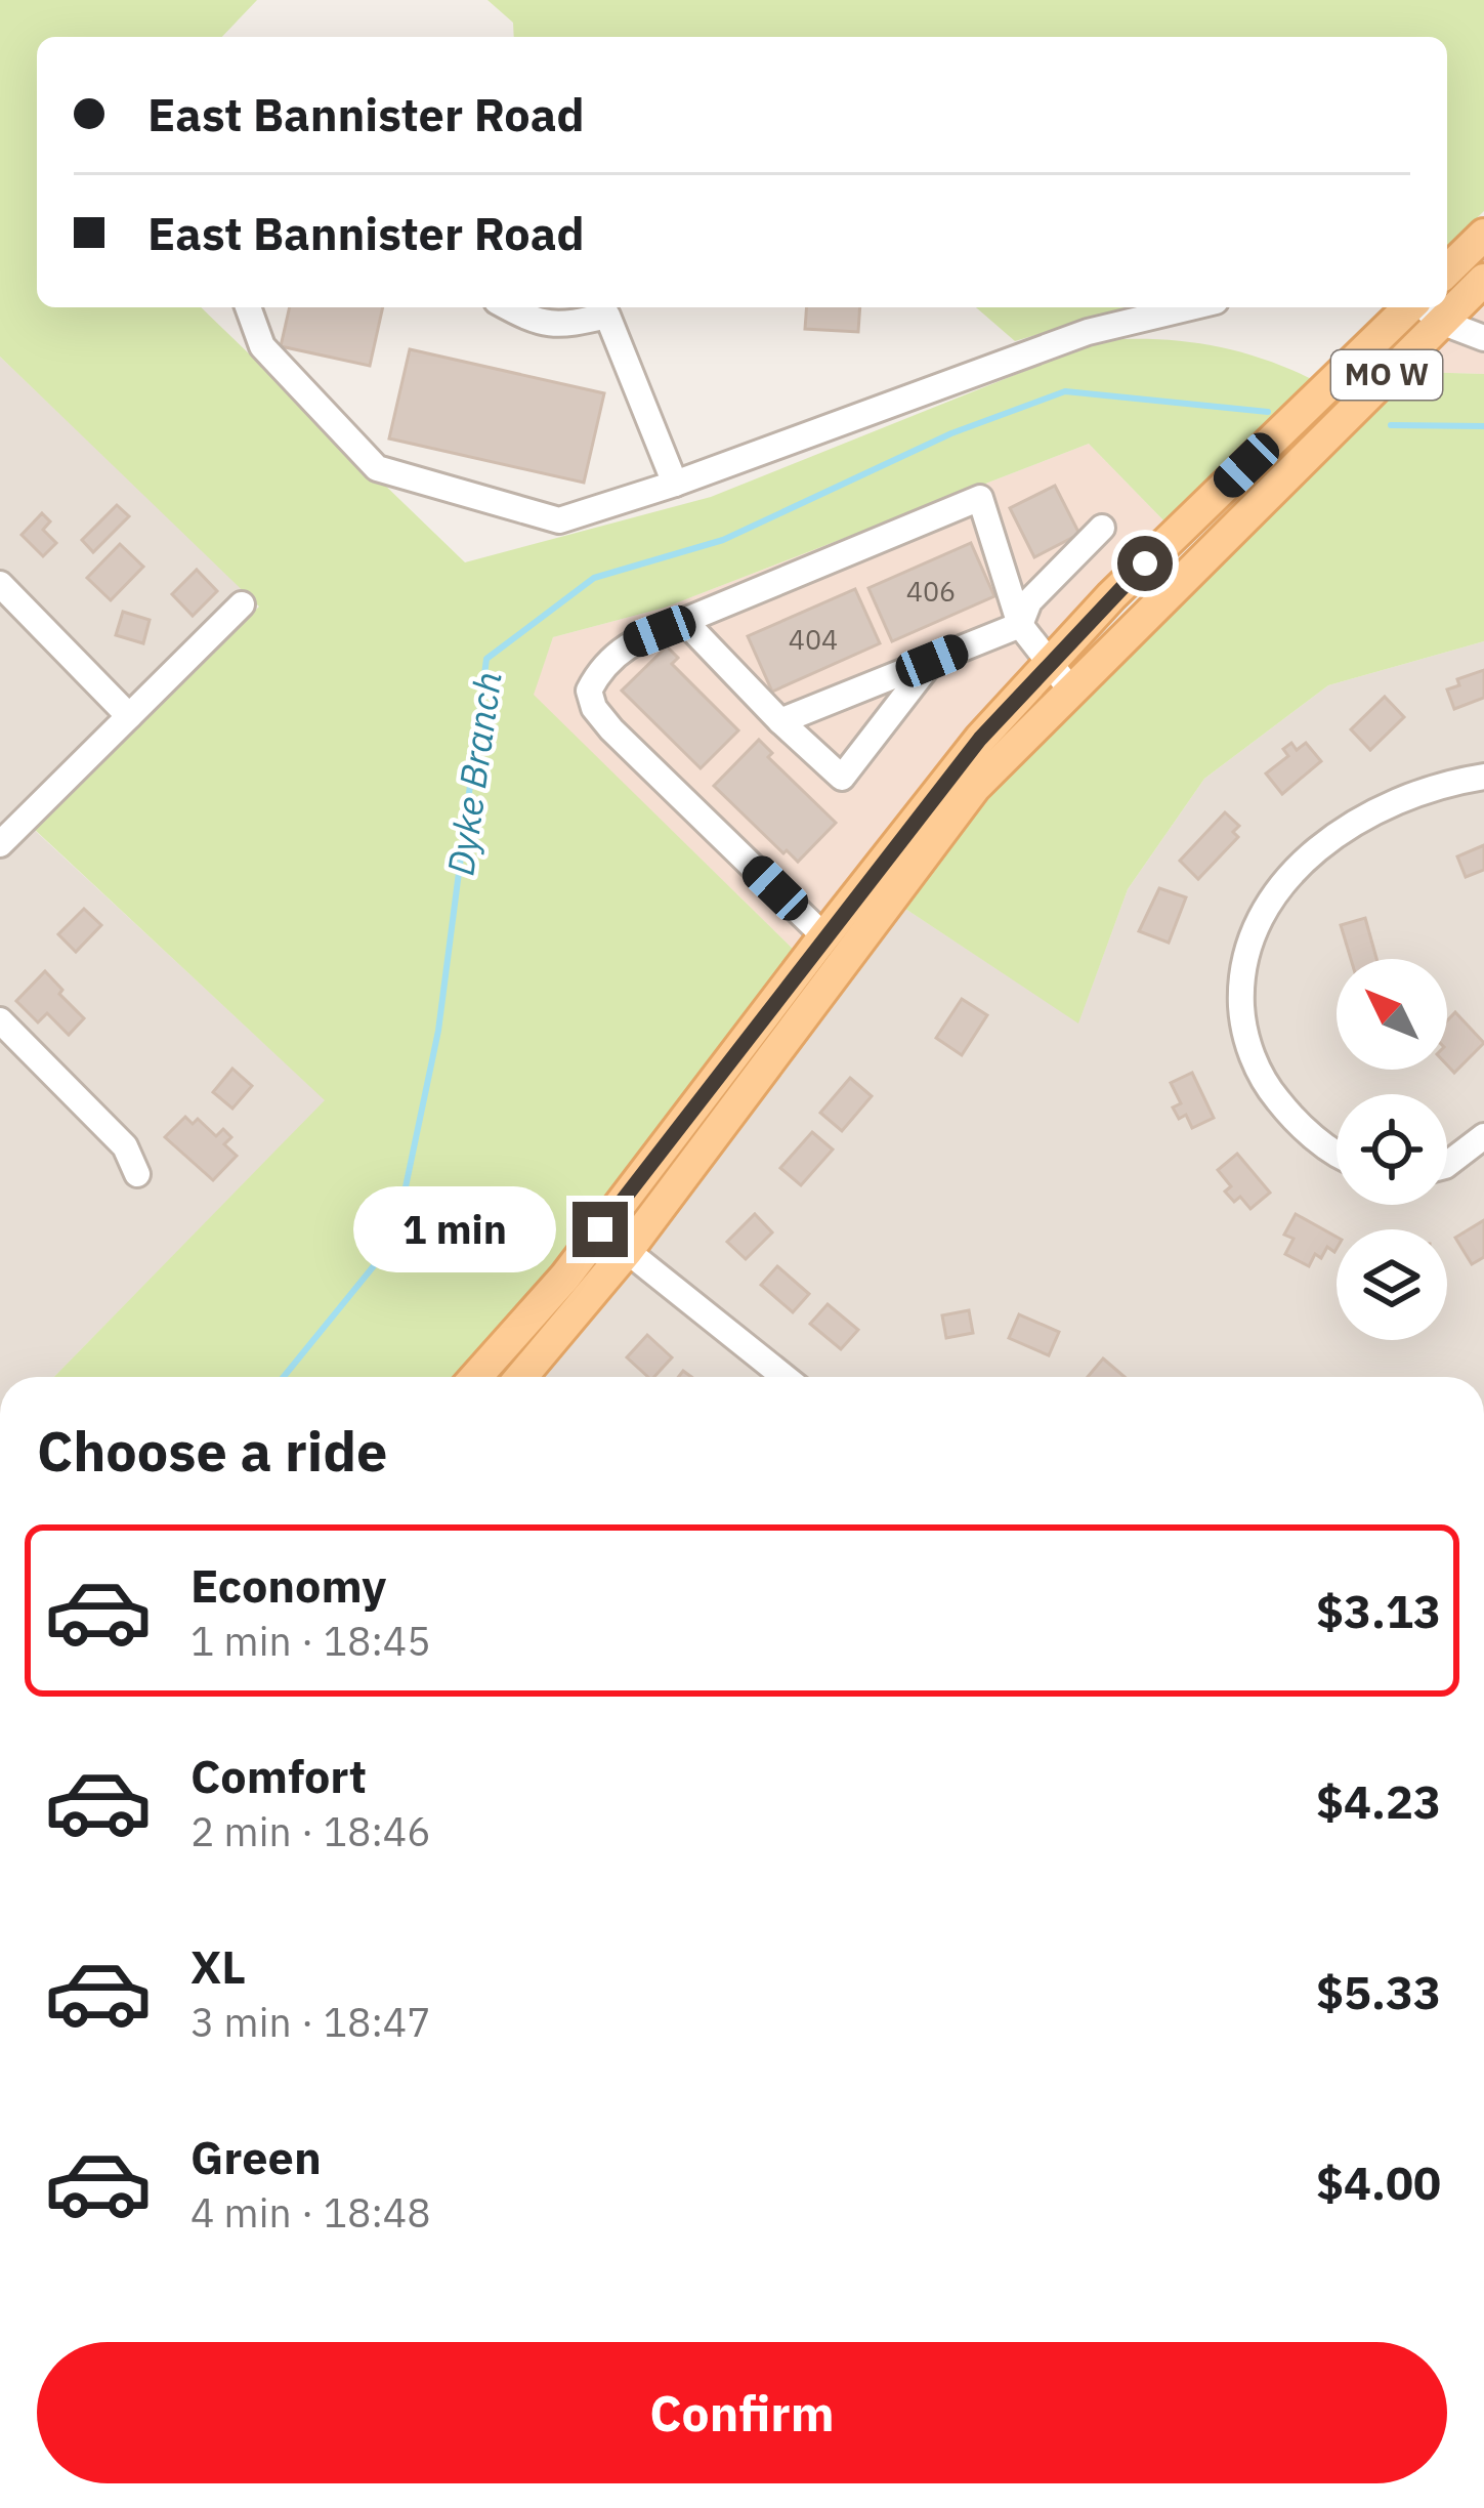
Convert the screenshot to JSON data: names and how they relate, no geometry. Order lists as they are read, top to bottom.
{
  "streets": {
    "main road": ["MO W"]
  },
  "water": ["Dyke Branch"],
  "house_numbers": ["406", "404"],
  "north": "top left",
  "page": {
    "banner": ["East Bannister Road", "East Bannister Road"],
    "bubble": "1 min",
    "heading": "Choose a ride",
    "list": [
      {
        "name": "Economy",
        "note": "1 min · 18:45",
        "value": "$3.13"
      },
      {
        "name": "Comfort",
        "note": "2 min · 18:46",
        "value": "$4.23"
      },
      {
        "name": "XL",
        "note": "3 min · 18:47",
        "value": "$5.33"
      },
      {
        "name": "Green",
        "note": "4 min · 18:48",
        "value": "$4.00"
      }
    ],
    "buttons": "Confirm"
  }
}
